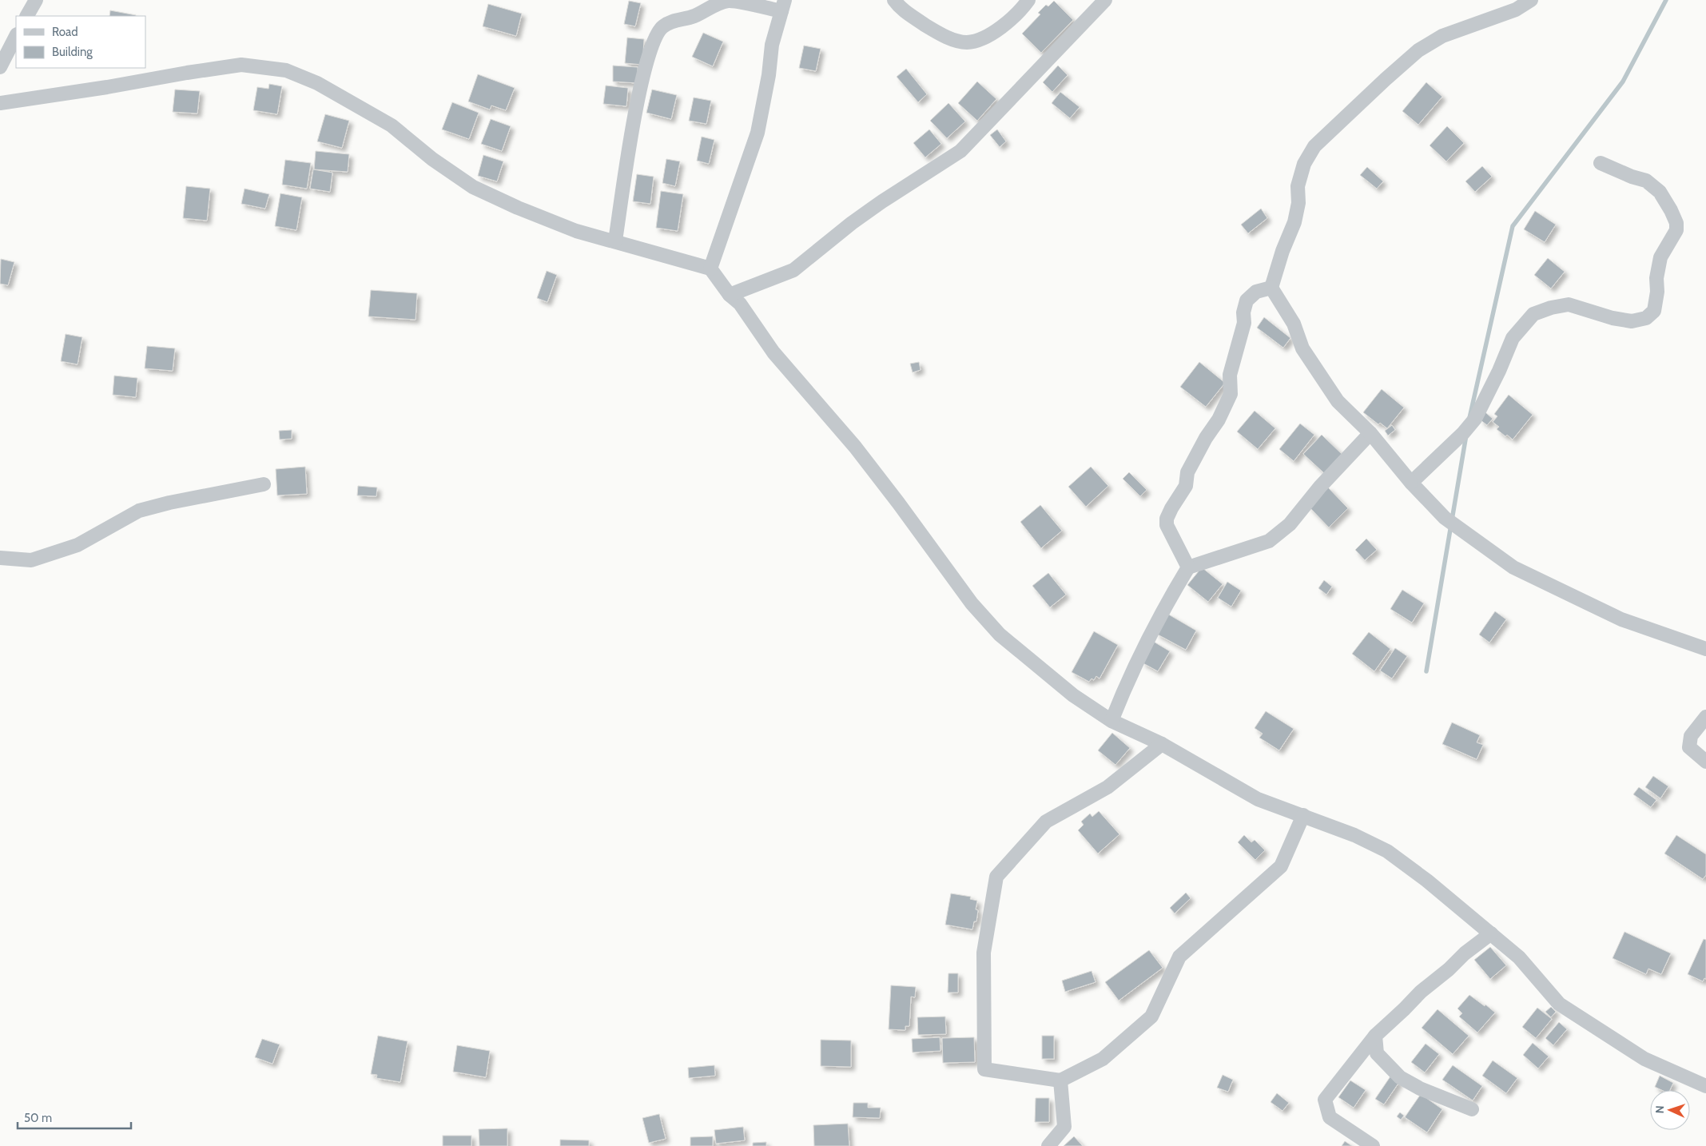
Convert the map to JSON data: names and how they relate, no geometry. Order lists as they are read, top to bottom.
{
  "legend": ["Road", "Building"],
  "scale_bar": "50 m",
  "north": "left"
}
